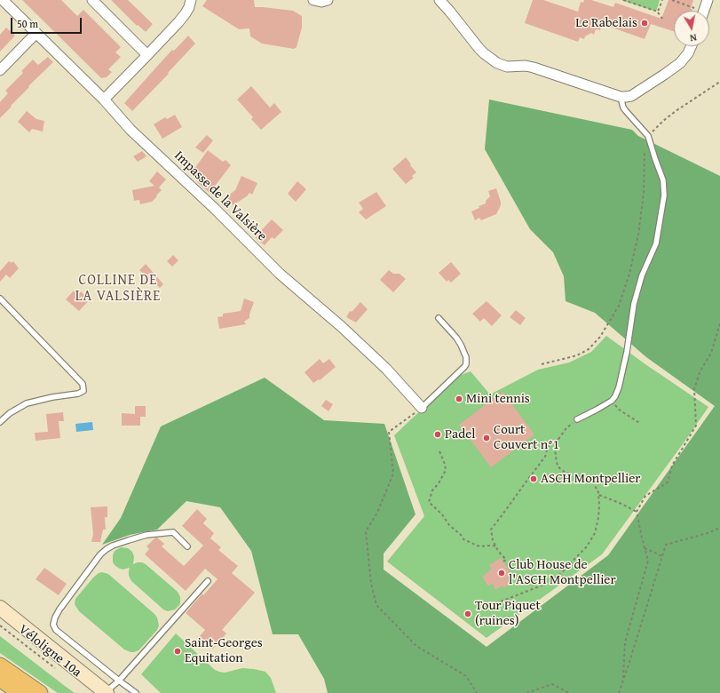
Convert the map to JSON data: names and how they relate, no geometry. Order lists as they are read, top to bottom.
{
  "streets": {
    "street": ["Impasse de la Valsière"],
    "path": ["Véloligne 10a"]
  },
  "districts": ["COLLINE DE LA VALSIÈRE"],
  "places": [
    "Le Rabelais",
    "Mini tennis",
    "Padel",
    "Court Couvert n°1",
    "ASCH Montpellier",
    "Club House de l'ASCH Montpellier",
    "Tour Piquet (ruines)",
    "Saint-Georges Equitation"
  ],
  "scale_bar": "50 m",
  "north": "bottom"
}
